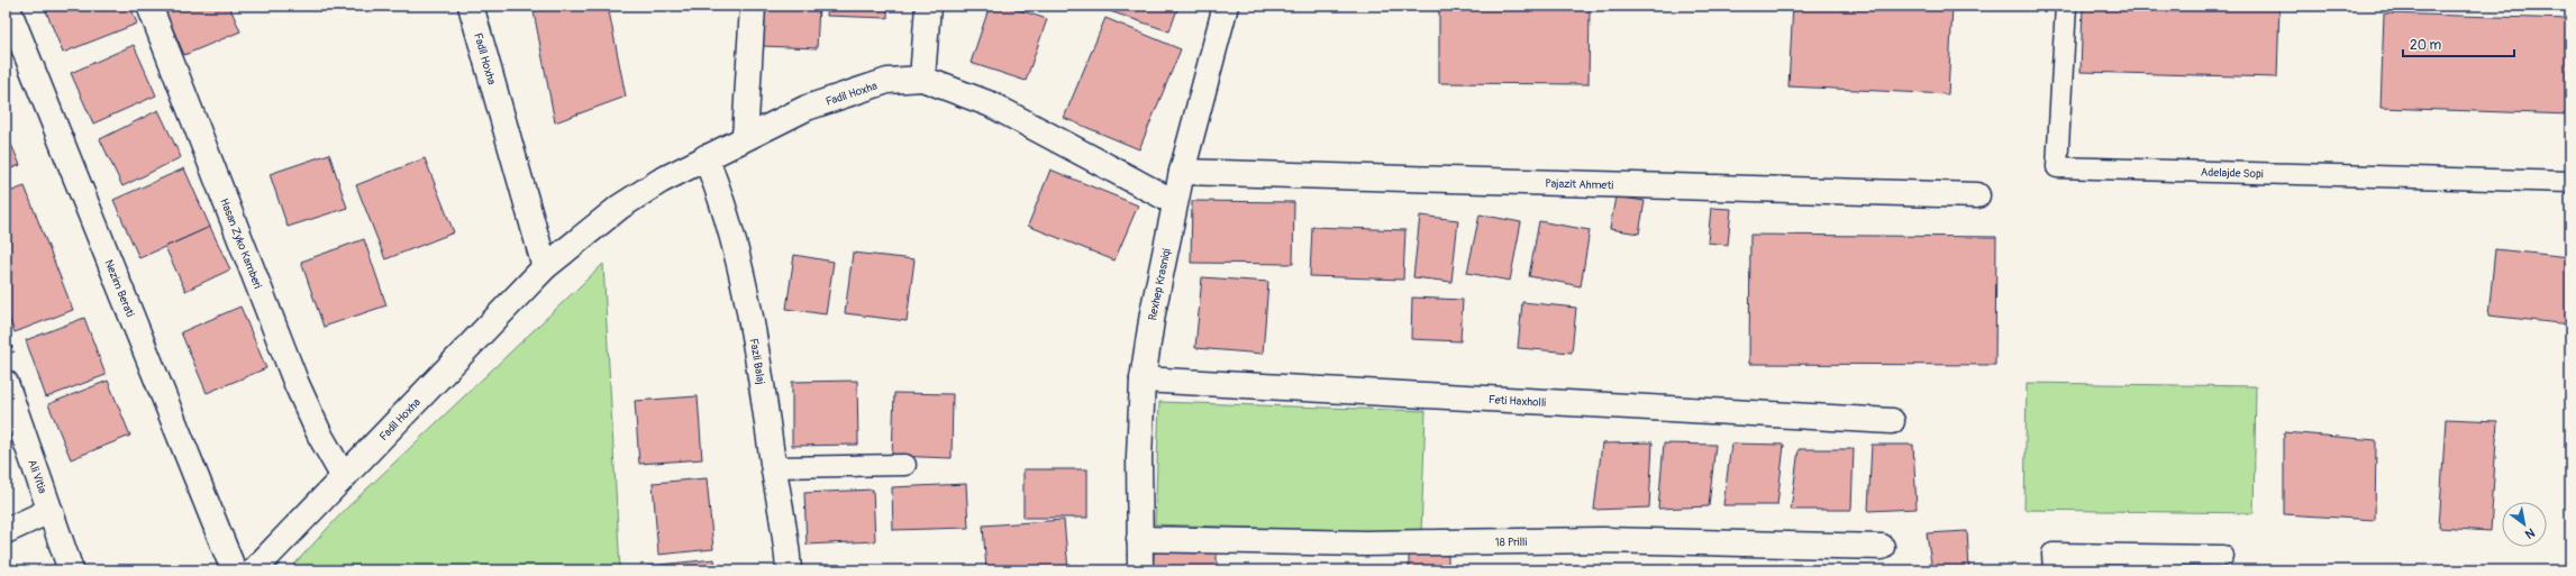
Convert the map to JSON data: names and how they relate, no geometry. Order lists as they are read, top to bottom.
{
  "streets": {
    "street": [
      "Fadil Hoxha",
      "Pajazit Ahmeti",
      "Hasan Zyko Kamberi",
      "Rexhep Krasniqi",
      "Nezim Berati",
      "Fazli Balaj",
      "Feti Haxholli",
      "Ali Vitia",
      "18 Prilli"
    ],
    "lane": ["Adelajde Sopi"]
  },
  "crossings": [
    ["Fadil Hoxha", "Hasan Zyko Kamberi"],
    ["Fadil Hoxha", "Rexhep Krasniqi"],
    ["Fadil Hoxha", "Fazli Balaj"],
    ["Pajazit Ahmeti", "Rexhep Krasniqi"],
    ["Rexhep Krasniqi", "Feti Haxholli"],
    ["Rexhep Krasniqi", "18 Prilli"]
  ],
  "scale_bar": "20 m",
  "north": "bottom right"
}
